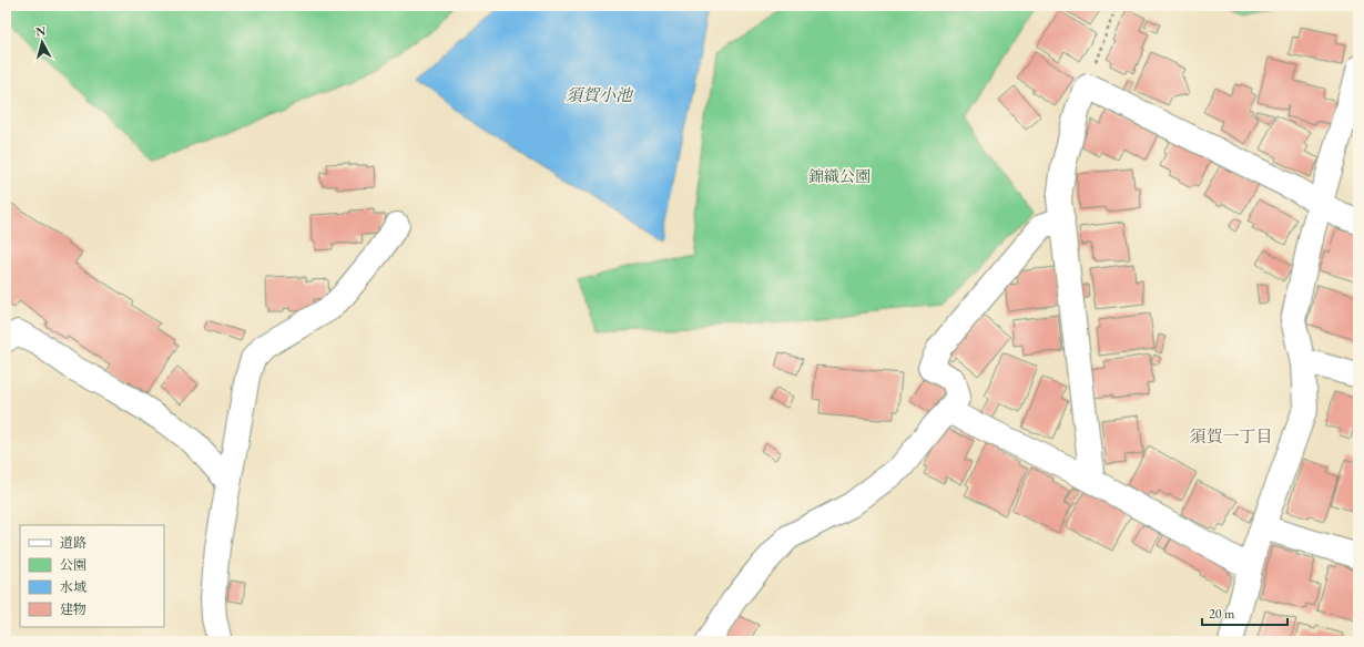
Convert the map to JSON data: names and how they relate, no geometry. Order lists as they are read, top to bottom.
{
  "districts": ["須賀一丁目"],
  "water": ["須賀小池"],
  "parks": ["錦織公園"],
  "legend": [
    "道路",
    "公園",
    "水域",
    "建物"
  ],
  "scale_bar": "20 m",
  "north": "top"
}
